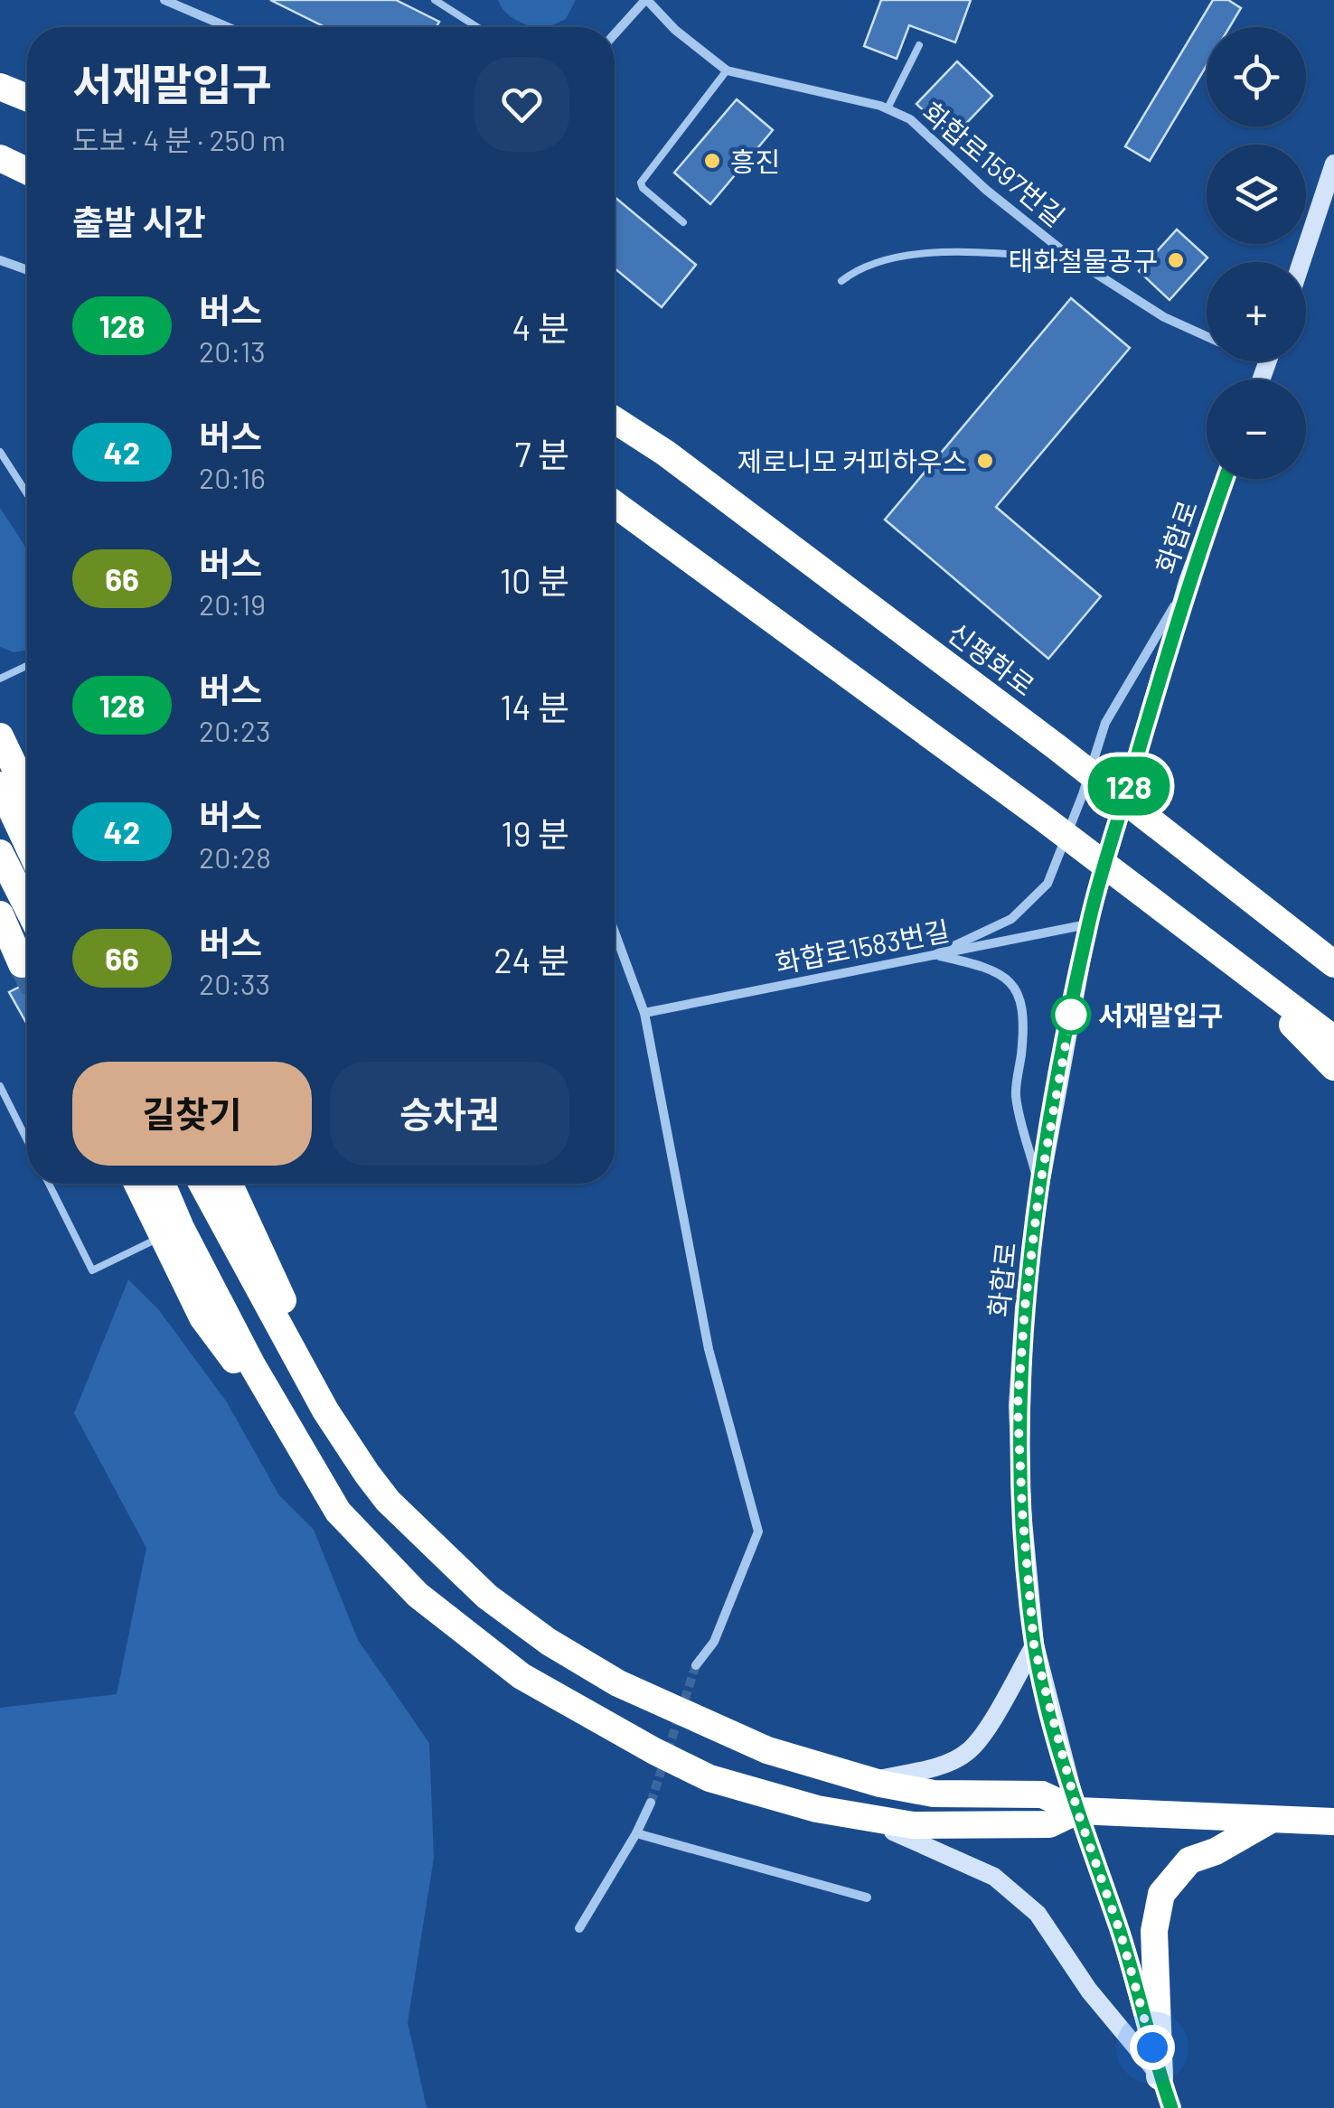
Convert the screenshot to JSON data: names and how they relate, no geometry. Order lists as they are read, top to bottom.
{
  "streets": {
    "highway": ["신평화로"],
    "main road": ["화합로"],
    "street": ["화합로1597번길", "화합로1583번길"]
  },
  "crossings": [
    ["화합로", "화합로1583번길"]
  ],
  "places": [
    "흥진",
    "태화철물공구",
    "제로니모 커피하우스",
    "서재말입구"
  ],
  "lines": ["bus line 128"],
  "page": {
    "on_map": "128",
    "map_buttons": ["+", "−"],
    "heading": [
      ["서재말입구", "도보 · 4 분 · 250 m"],
      "출발 시간"
    ],
    "list": [
      {
        "mark": "128",
        "name": "버스",
        "note": "20:13",
        "value": "4 분"
      },
      {
        "mark": "42",
        "name": "버스",
        "note": "20:16",
        "value": "7 분"
      },
      {
        "mark": "66",
        "name": "버스",
        "note": "20:19",
        "value": "10 분"
      },
      {
        "mark": "128",
        "name": "버스",
        "note": "20:23",
        "value": "14 분"
      },
      {
        "mark": "42",
        "name": "버스",
        "note": "20:28",
        "value": "19 분"
      },
      {
        "mark": "66",
        "name": "버스",
        "note": "20:33",
        "value": "24 분"
      }
    ],
    "buttons": ["길찾기", "승차권"]
  }
}
